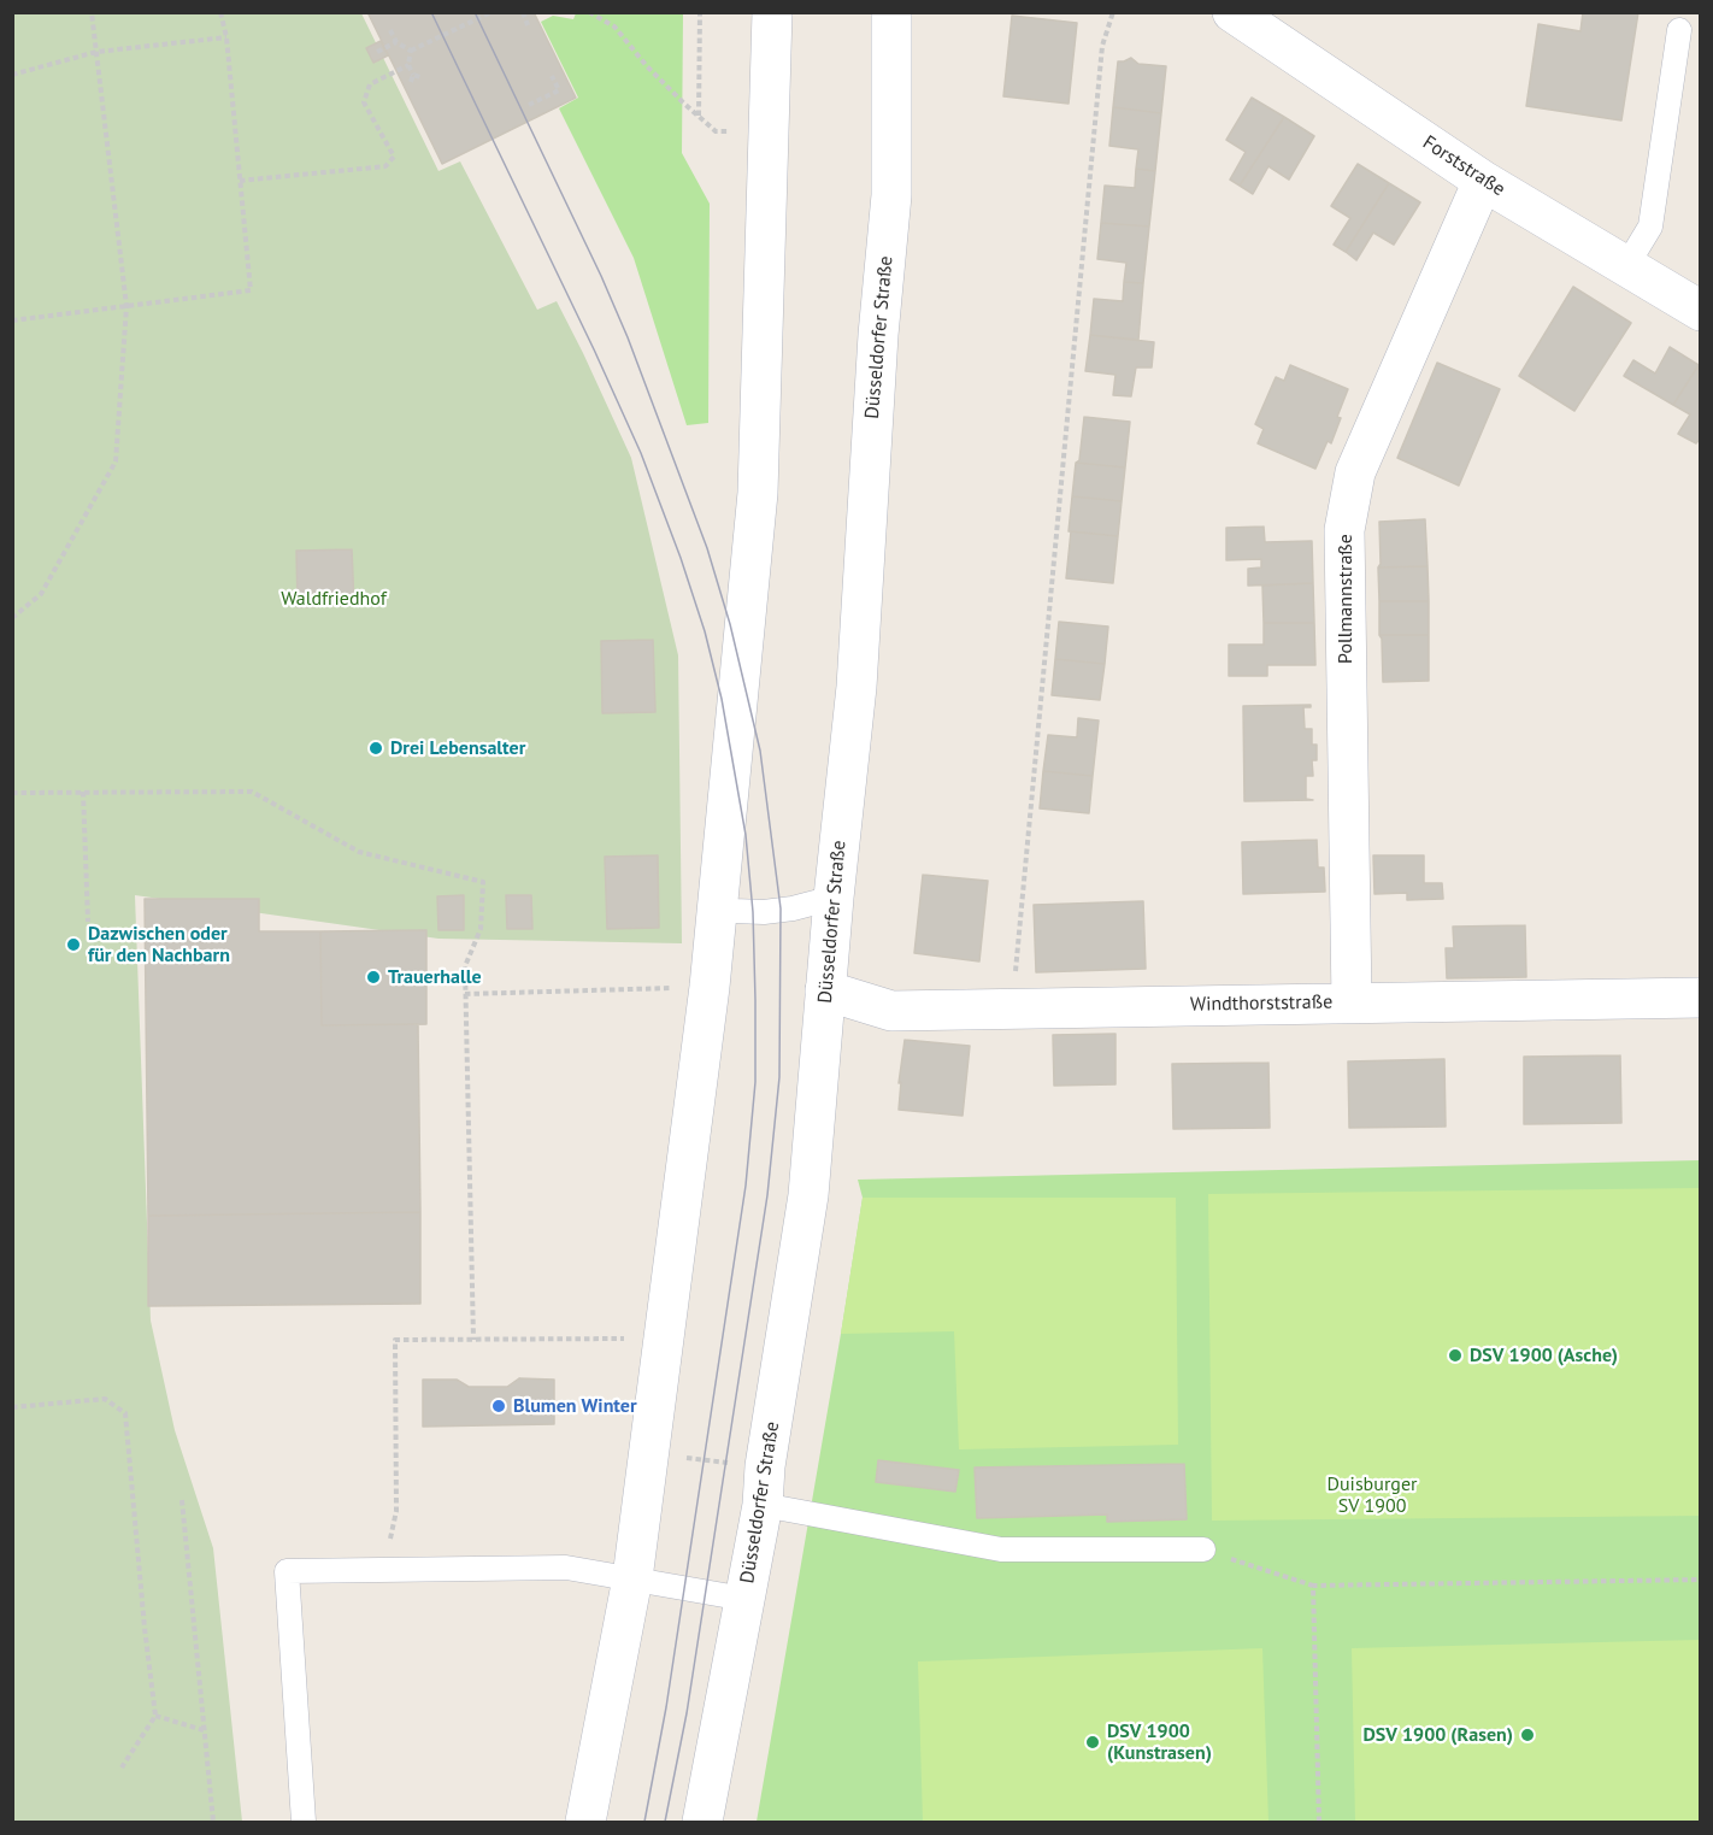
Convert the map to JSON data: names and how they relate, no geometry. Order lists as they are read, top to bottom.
{
  "streets": {
    "main road": [
      "Forststraße",
      "Düsseldorfer Straße",
      "Pollmannstraße",
      "Windthorststraße"
    ]
  },
  "crossings": [
    ["Forststraße", "Pollmannstraße"],
    ["Düsseldorfer Straße", "Windthorststraße"],
    ["Pollmannstraße", "Windthorststraße"]
  ],
  "parks": ["Waldfriedhof", "Duisburger SV 1900"],
  "places": [
    "Drei Lebensalter",
    "Dazwischen oder für den Nachbarn",
    "Trauerhalle",
    "DSV 1900 (Asche)",
    "Blumen Winter",
    "DSV 1900 (Rasen)",
    "DSV 1900 (Kunstrasen)"
  ]
}
